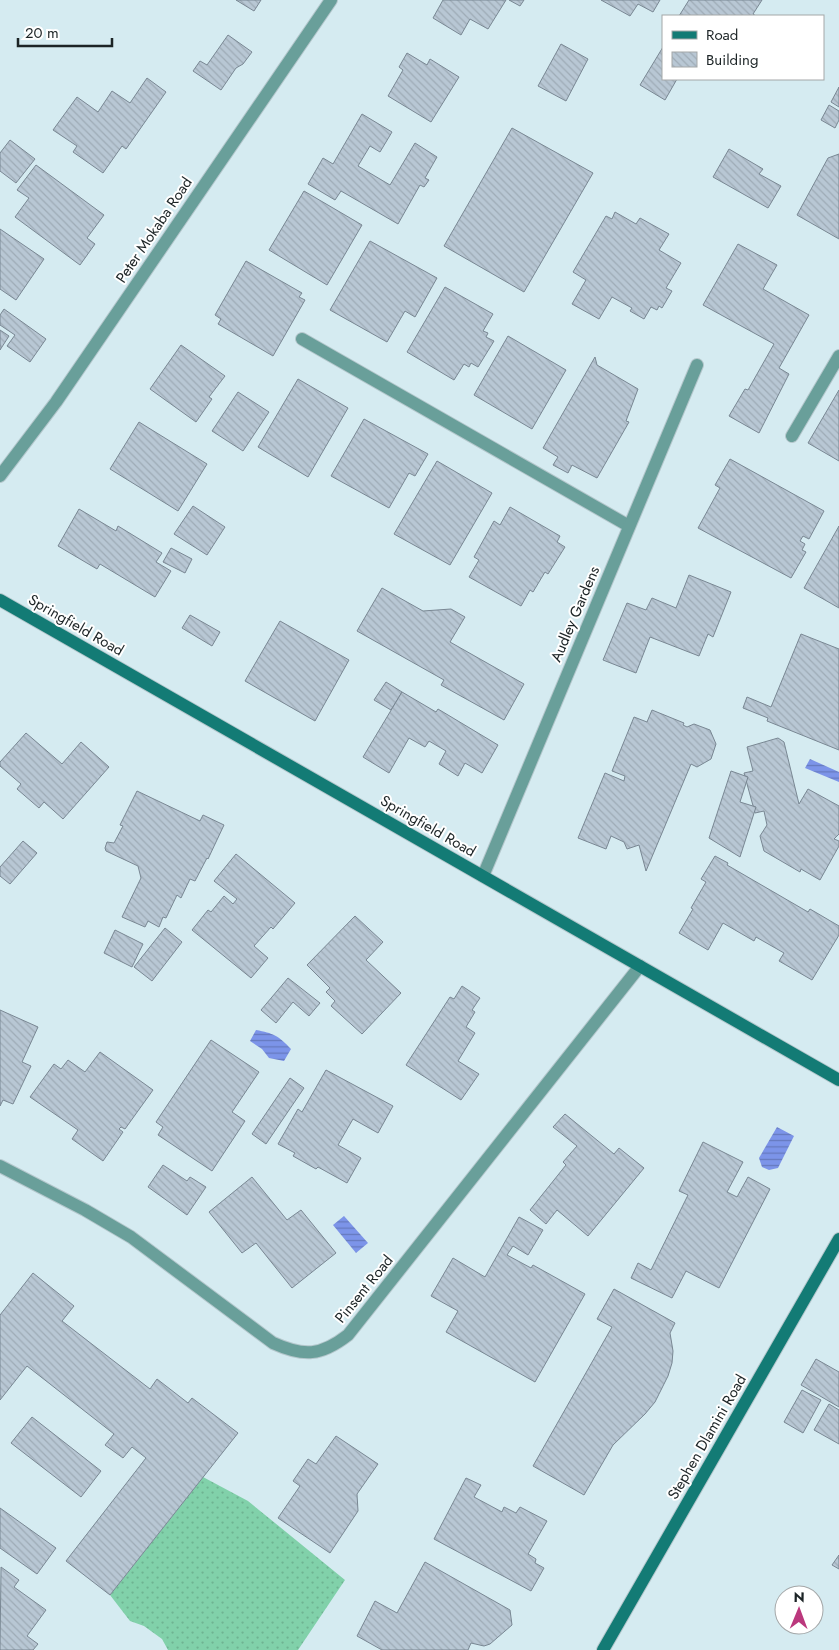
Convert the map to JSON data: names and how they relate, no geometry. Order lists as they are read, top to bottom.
{
  "streets": {
    "street": [
      "Peter Mokaba Road",
      "Audley Gardens",
      "Springfield Road",
      "Pinsent Road",
      "Stephen Dlamini Road"
    ]
  },
  "crossings": [
    ["Audley Gardens", "Springfield Road"],
    ["Springfield Road", "Pinsent Road"]
  ],
  "legend": ["Road", "Building"],
  "scale_bar": "20 m",
  "north": "top"
}
